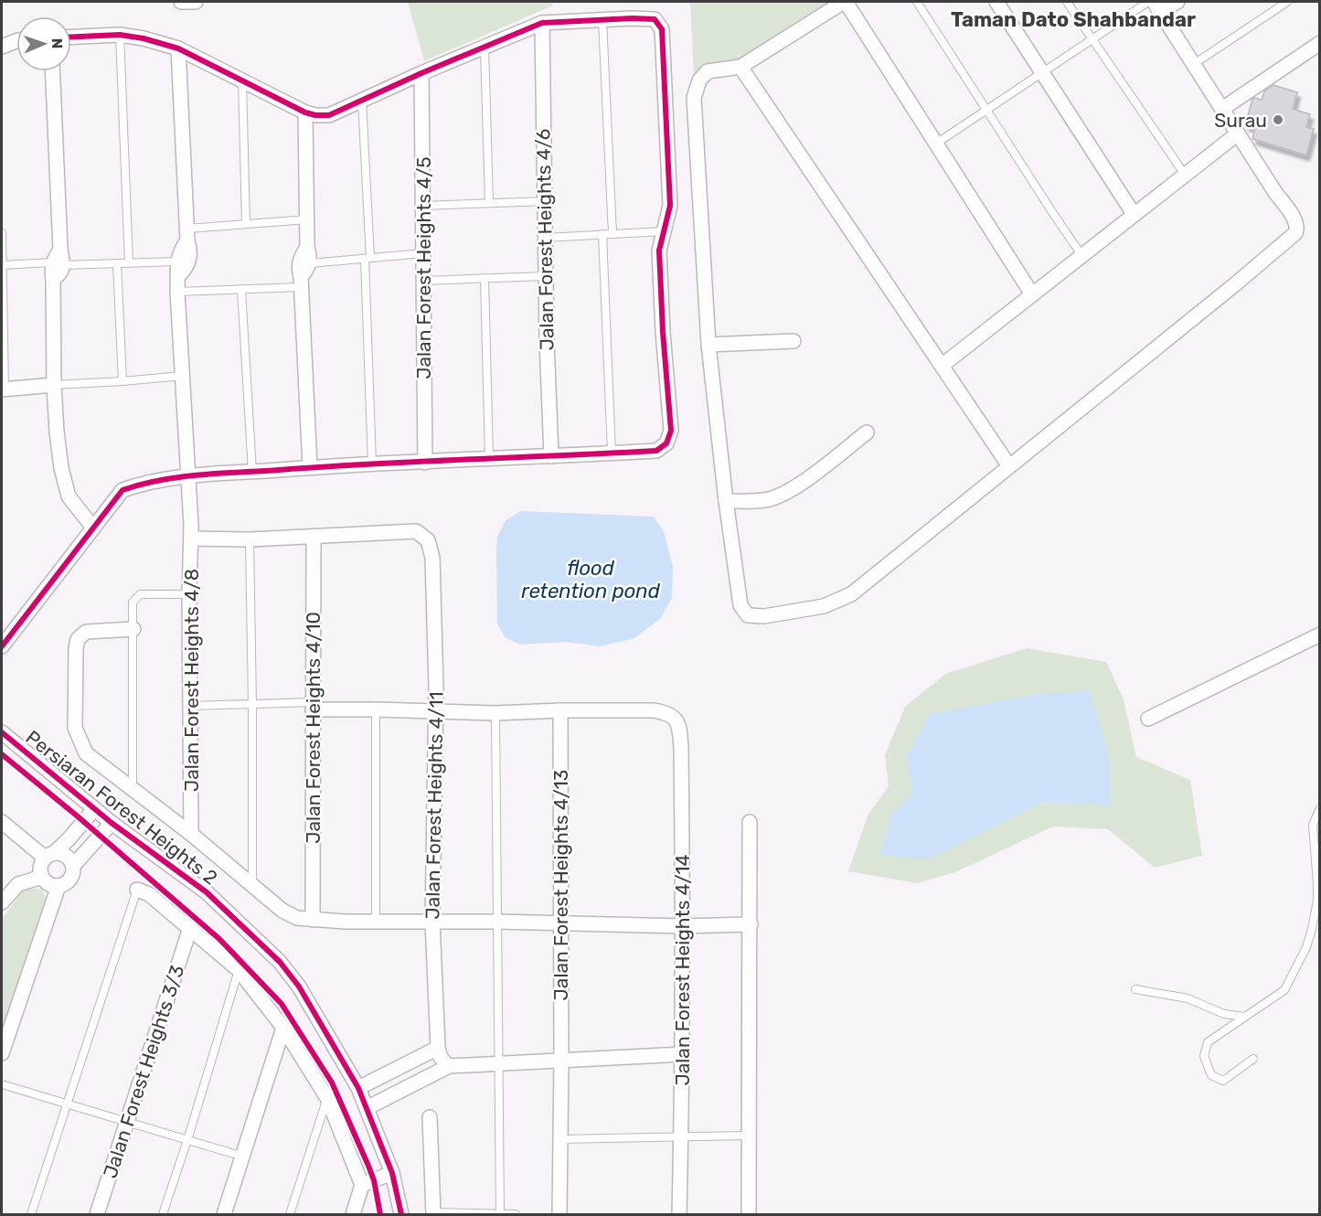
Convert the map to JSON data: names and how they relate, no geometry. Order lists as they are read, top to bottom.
{
  "streets": {
    "street": [
      "Jalan Forest Heights 4/6",
      "Jalan Forest Heights 4/5",
      "Jalan Forest Heights 4/8",
      "Jalan Forest Heights 4/10",
      "Jalan Forest Heights 4/11",
      "Persiaran Forest Heights 2",
      "Jalan Forest Heights 4/13",
      "Jalan Forest Heights 4/14",
      "Jalan Forest Heights 3/3"
    ]
  },
  "crossings": [
    ["Jalan Forest Heights 4/10", "Jalan Forest Heights 4/11"],
    ["Jalan Forest Heights 4/13", "Jalan Forest Heights 4/14"]
  ],
  "districts": ["Taman Dato Shahbandar"],
  "water": ["flood retention pond"],
  "places": ["Surau"],
  "north": "right"
}
